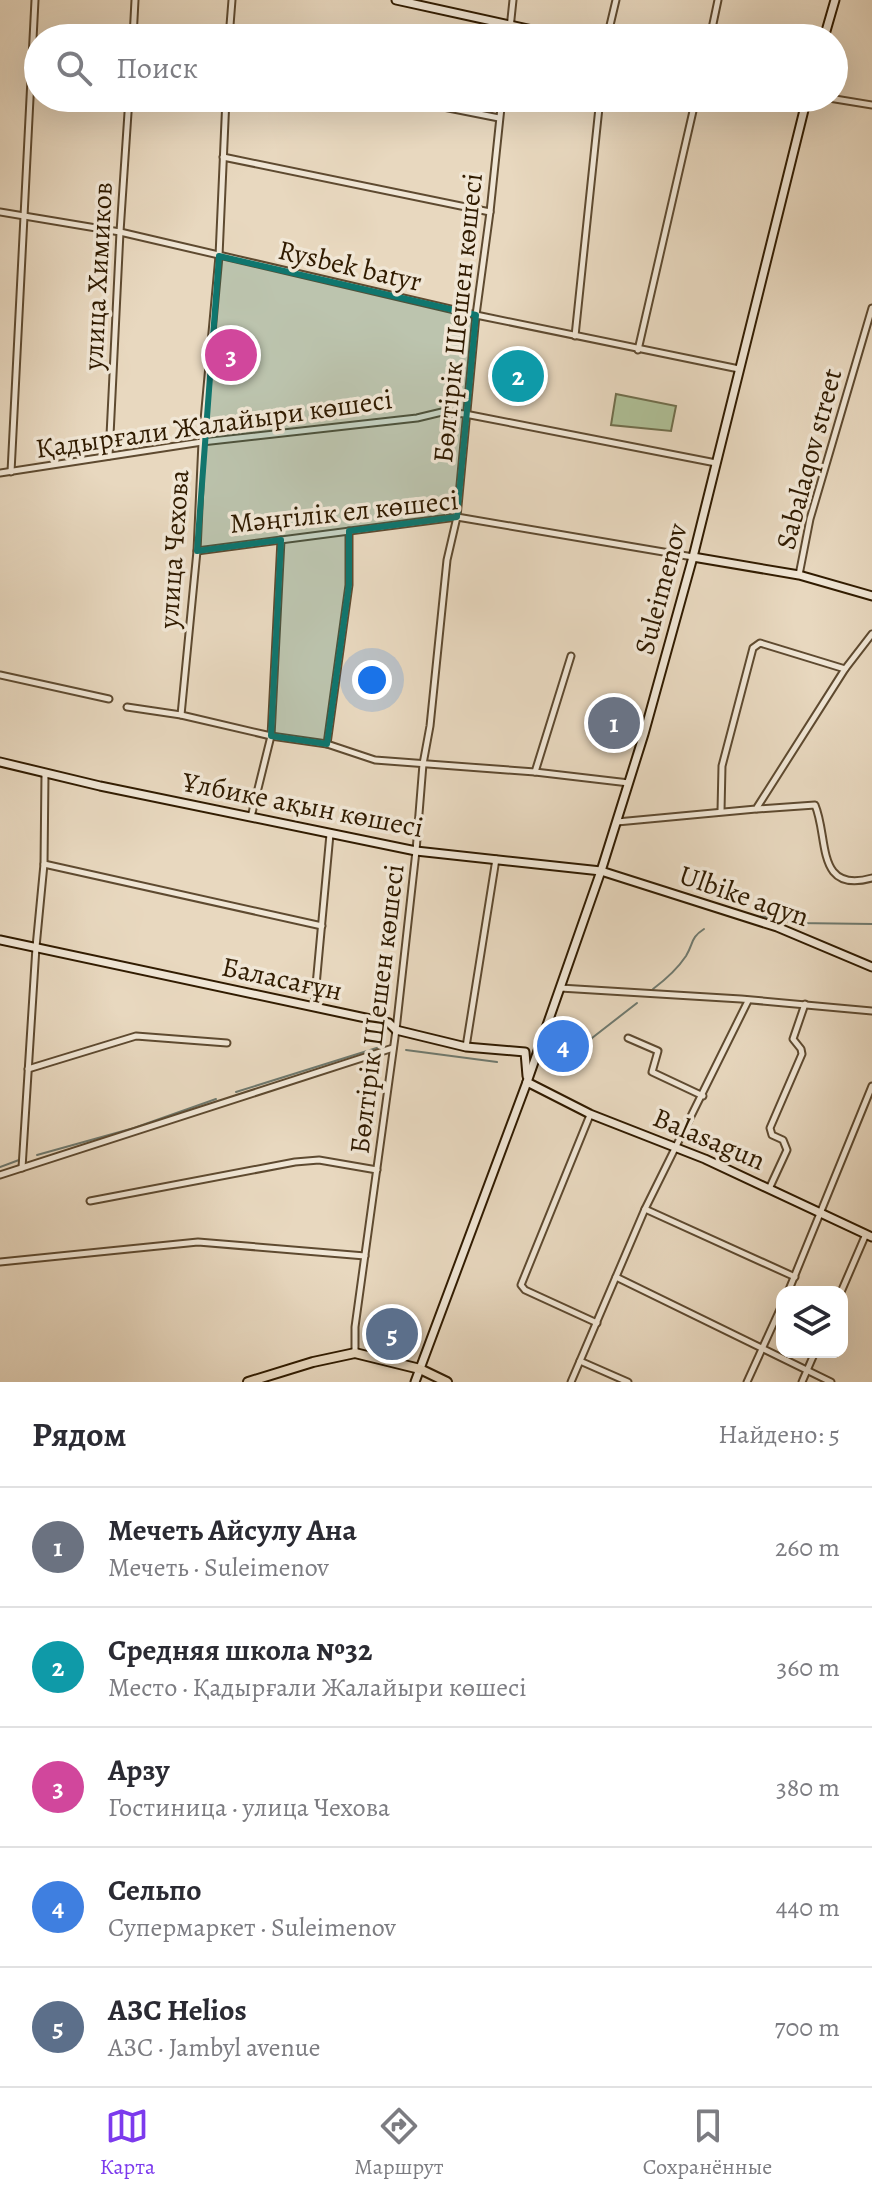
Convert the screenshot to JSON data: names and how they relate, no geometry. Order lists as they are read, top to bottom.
{
  "streets": {
    "main road": [
      "Мәңгілік ел көшесі",
      "Suleimenov",
      "Ұлбике ақын көшесі",
      "Ulbike aqyn",
      "Баласағұн",
      "Balasagun"
    ],
    "street": [
      "Rysbek batyr",
      "улица Химиков",
      "Бөлтірік Шешен көшесі",
      "Қадырғали Жалайыри көшесі",
      "Sabalaqov street",
      "улица Чехова"
    ]
  },
  "crossings": [
    ["Rysbek batyr", "улица Химиков"],
    ["Rysbek batyr", "Бөлтірік Шешен көшесі"],
    ["Rysbek batyr", "улица Чехова"],
    ["Rysbek batyr", "Suleimenov"],
    ["улица Химиков", "Қадырғали Жалайыри көшесі"],
    ["Бөлтірік Шешен көшесі", "Қадырғали Жалайыри көшесі"],
    ["Бөлтірік Шешен көшесі", "Мәңгілік ел көшесі"],
    ["Бөлтірік Шешен көшесі", "Ұлбике ақын көшесі"],
    ["Бөлтірік Шешен көшесі", "Баласағұн"],
    ["Қадырғали Жалайыри көшесі", "улица Чехова"],
    ["Қадырғали Жалайыри көшесі", "Suleimenov"],
    ["Sabalaqov street", "Мәңгілік ел көшесі"],
    ["Мәңгілік ел көшесі", "улица Чехова"],
    ["Мәңгілік ел көшесі", "Suleimenov"],
    ["Suleimenov", "Ұлбике ақын көшесі"],
    ["Suleimenov", "Ulbike aqyn"],
    ["Suleimenov", "Баласағұн"],
    ["Suleimenov", "Balasagun"],
    ["Ұлбике ақын көшесі", "Ulbike aqyn"],
    ["Баласағұн", "Balasagun"]
  ],
  "page": {
    "search": "Поиск",
    "pins": [
      "3",
      "2",
      "1",
      "4",
      "5"
    ],
    "heading": ["Рядом", "Найдено: 5"],
    "list": [
      {
        "mark": "1",
        "name": "Мечеть Айсулу Ана",
        "note": "Мечеть · Suleimenov",
        "value": "260 m"
      },
      {
        "mark": "2",
        "name": "Средняя школа №32",
        "note": "Место · Қадырғали Жалайыри көшесі",
        "value": "360 m"
      },
      {
        "mark": "3",
        "name": "Арзу",
        "note": "Гостиница · улица Чехова",
        "value": "380 m"
      },
      {
        "mark": "4",
        "name": "Сельпо",
        "note": "Супермаркет · Suleimenov",
        "value": "440 m"
      },
      {
        "mark": "5",
        "name": "АЗС Helios",
        "note": "АЗС · Jambyl avenue",
        "value": "700 m"
      }
    ],
    "nav": ["Карта", "Маршрут", "Сохранённые"]
  }
}
